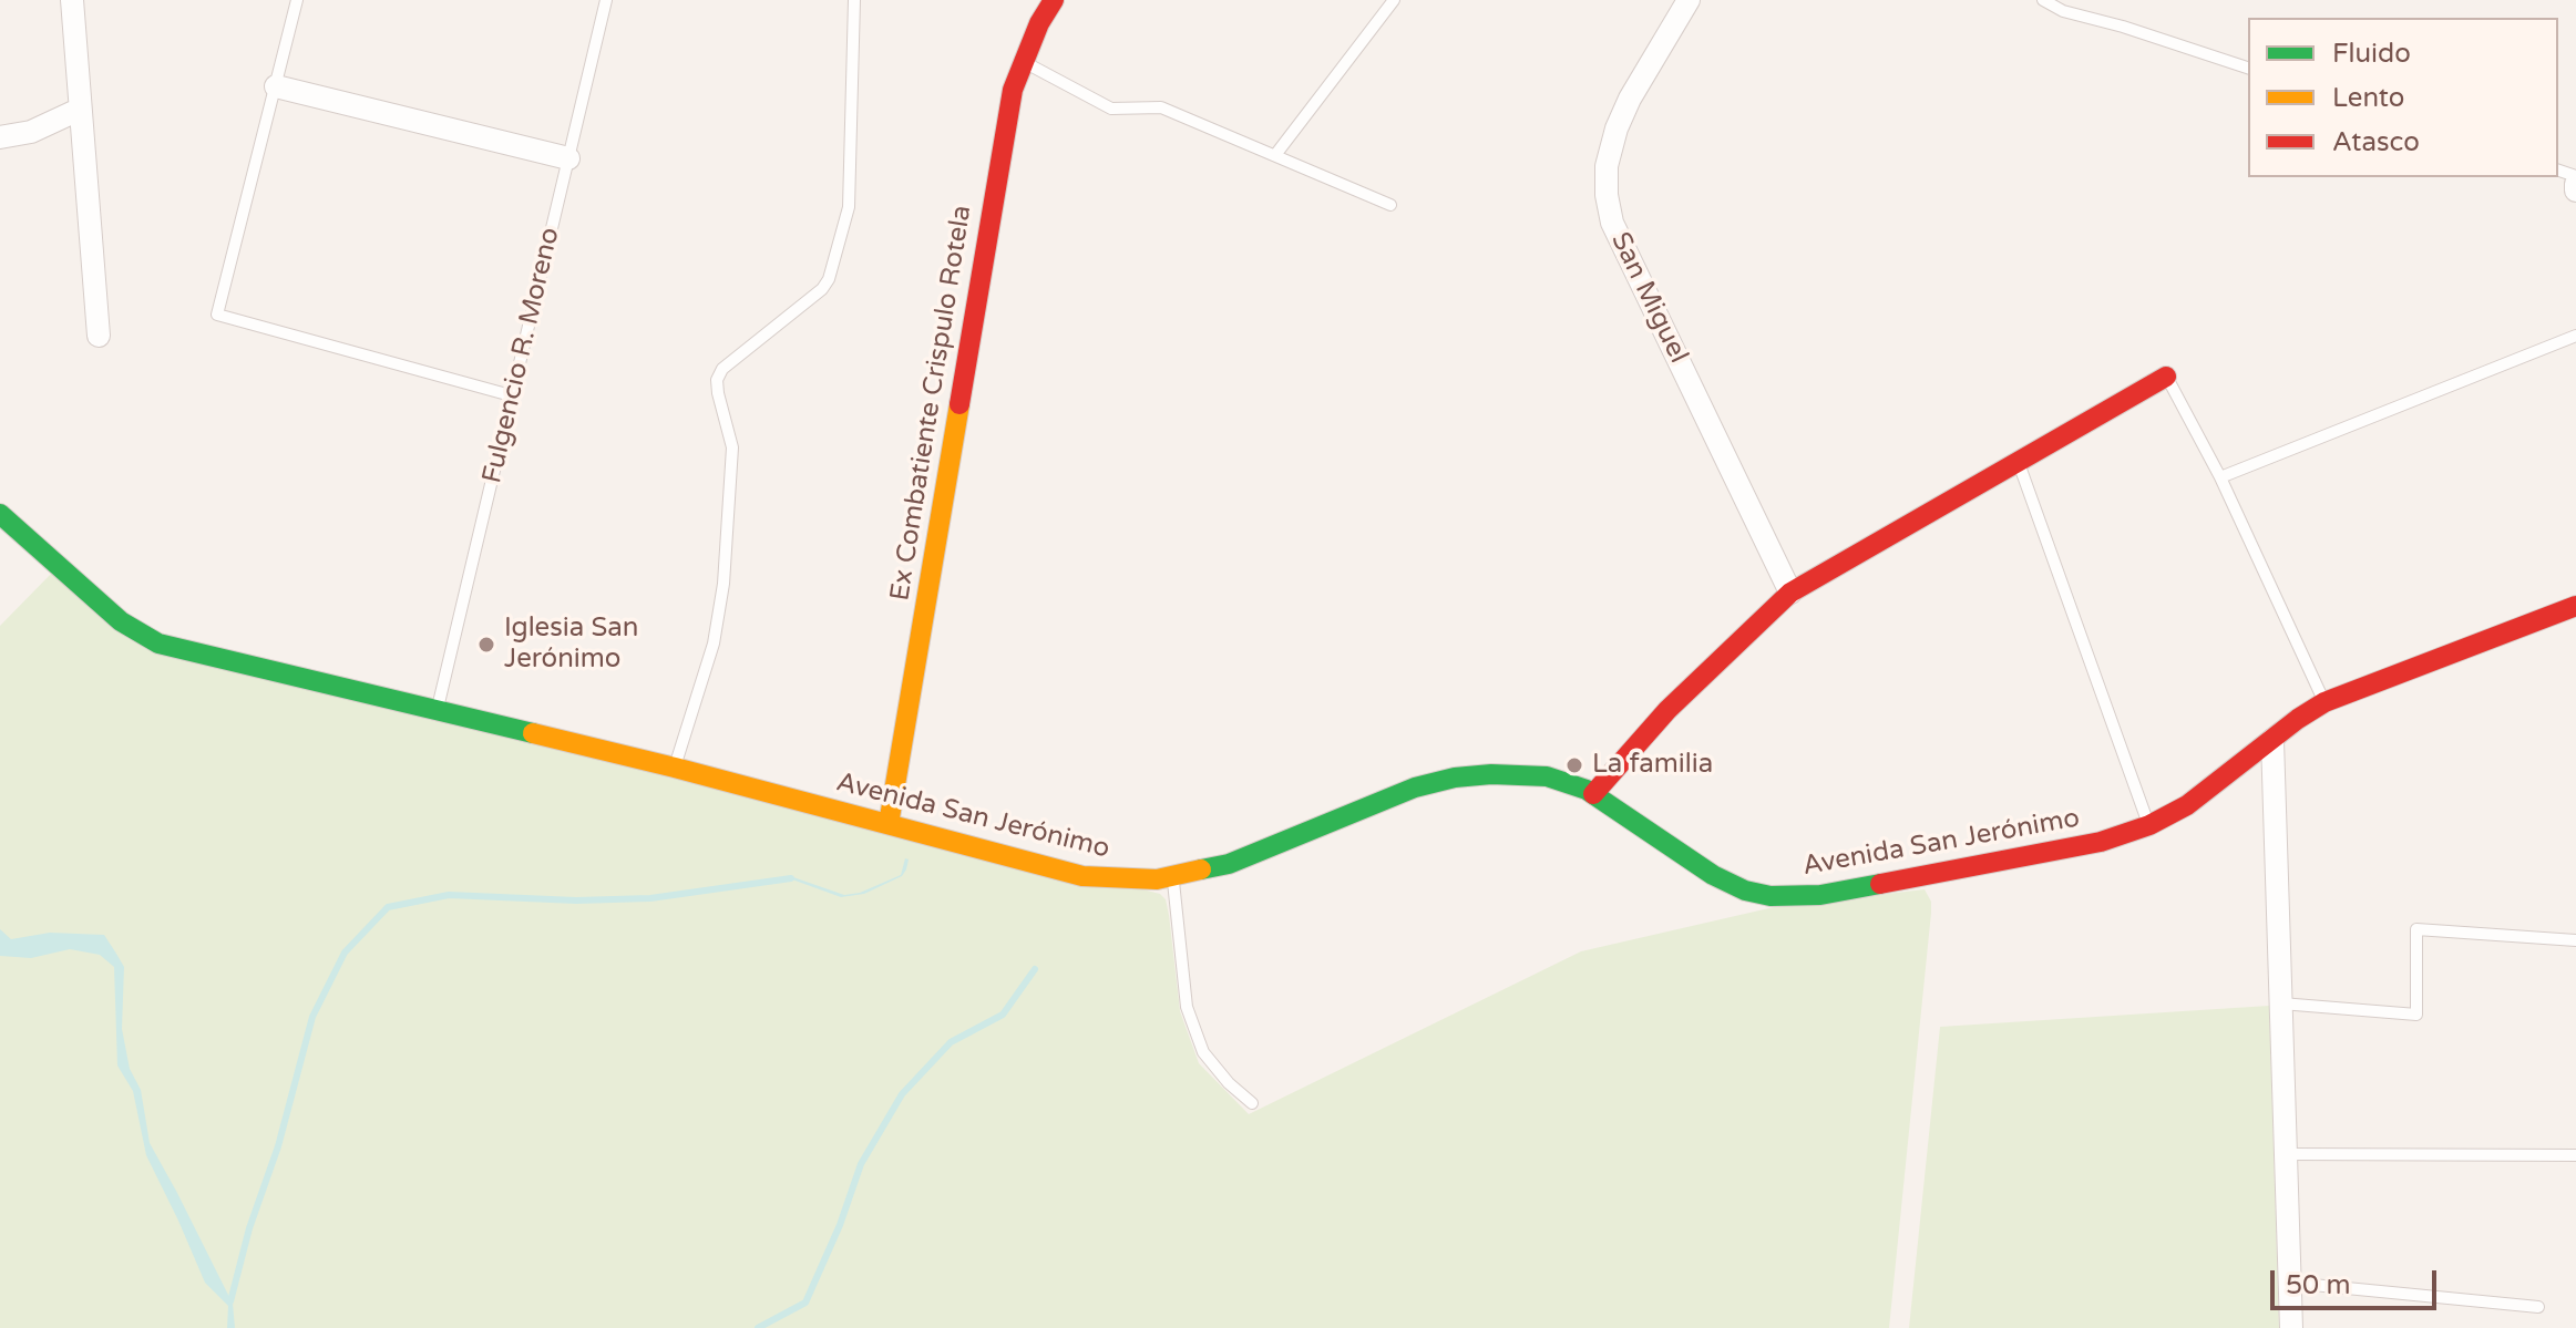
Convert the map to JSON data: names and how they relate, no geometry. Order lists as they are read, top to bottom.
{
  "streets": {
    "street": ["San Miguel", "Ex Combatiente Crispulo Rotela", "Avenida San Jerónimo"],
    "lane": ["Fulgencio R. Moreno"]
  },
  "crossings": [
    ["Fulgencio R. Moreno", "Avenida San Jerónimo"],
    ["Ex Combatiente Crispulo Rotela", "Avenida San Jerónimo"]
  ],
  "places": ["Iglesia San Jerónimo", "La familia"],
  "legend": ["Fluido", "Lento", "Atasco"],
  "scale_bar": "50 m"
}
